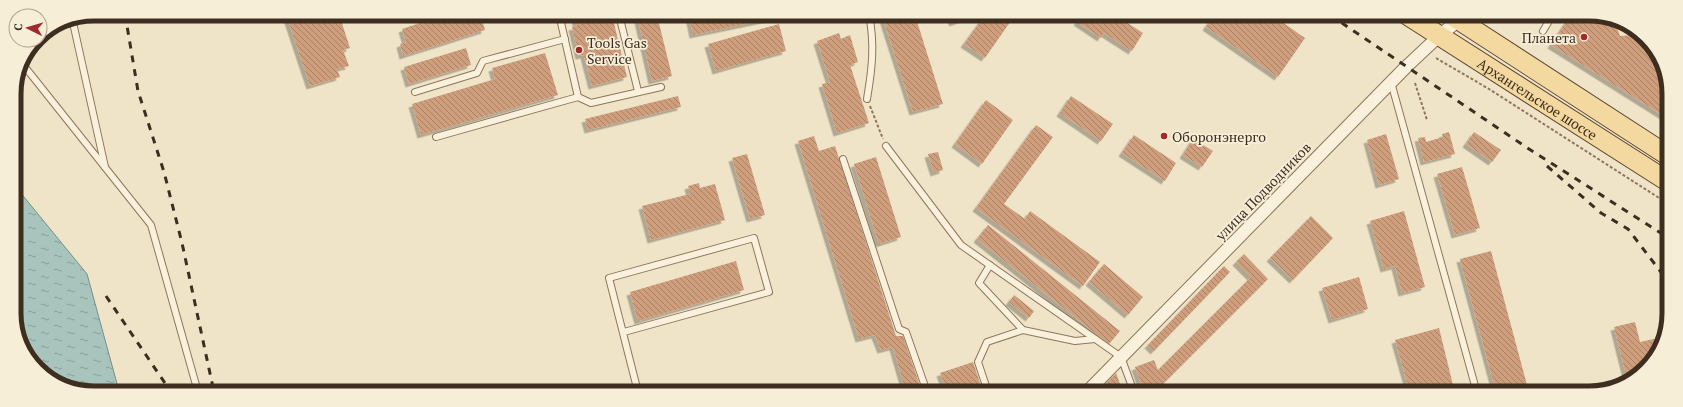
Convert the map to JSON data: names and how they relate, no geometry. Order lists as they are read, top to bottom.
{
  "streets": {
    "main road": ["Архангельское шоссе"],
    "street": ["улица Подводников"]
  },
  "crossings": [
    ["Архангельское шоссе", "улица Подводников"]
  ],
  "places": ["Планета", "Tools Gas Service", "Оборонэнерго"],
  "north": "left"
}
